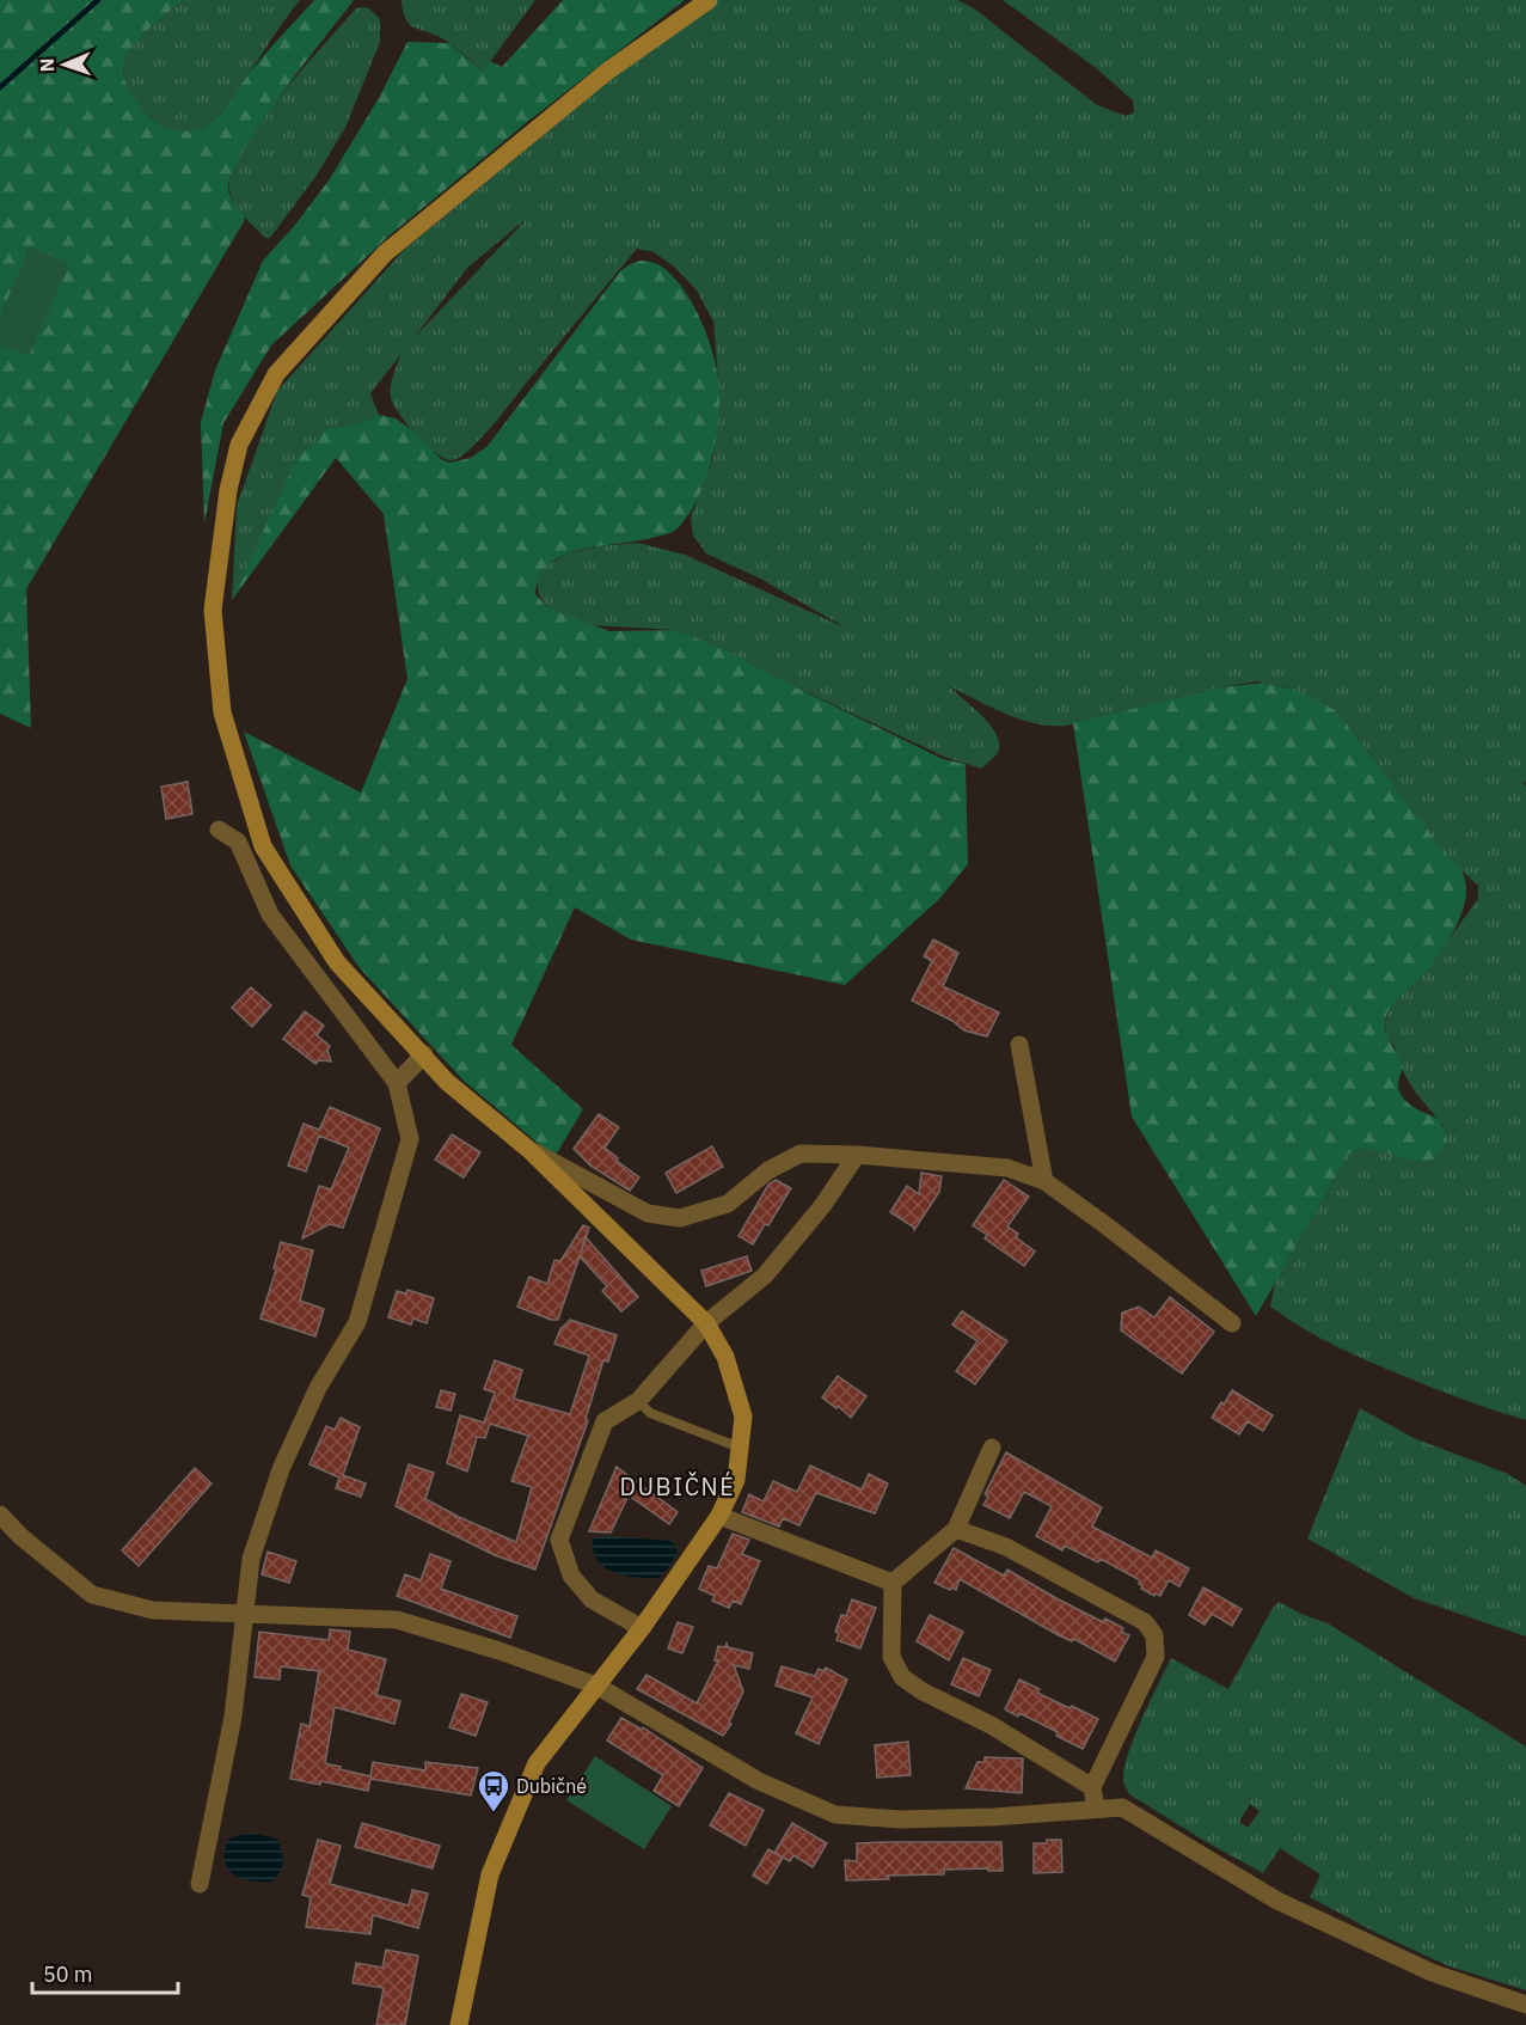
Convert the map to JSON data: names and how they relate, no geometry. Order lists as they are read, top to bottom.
{
  "districts": ["DUBIČNÉ"],
  "places": {
    "bus stop": ["Dubičné"]
  },
  "scale_bar": "50 m",
  "north": "left"
}
